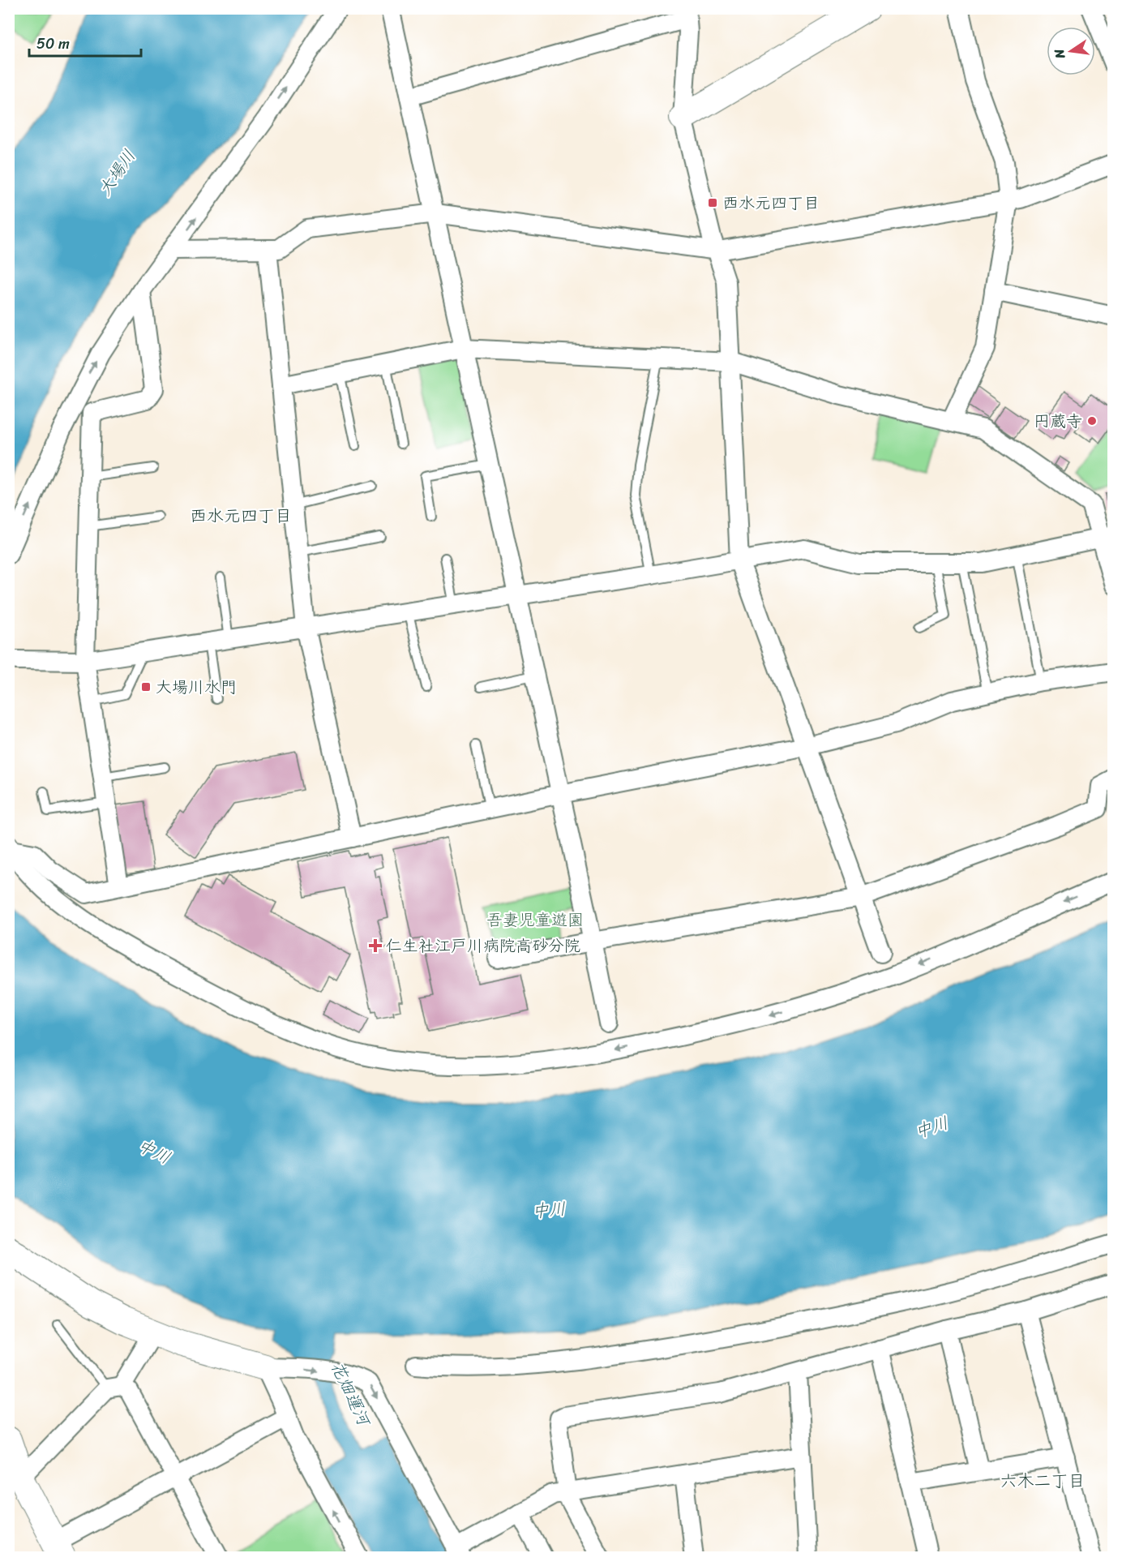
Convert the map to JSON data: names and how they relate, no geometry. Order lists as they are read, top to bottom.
{
  "districts": ["西水元四丁目", "六木二丁目"],
  "water": ["大場川", "中川", "花畑運河"],
  "parks": ["吾妻児童遊園"],
  "places": {
    "transit": ["西水元四丁目", "大場川水門"],
    "other": ["円蔵寺"],
    "health": ["仁生社江戸川病院高砂分院"]
  },
  "scale_bar": "50 m",
  "north": "left"
}
